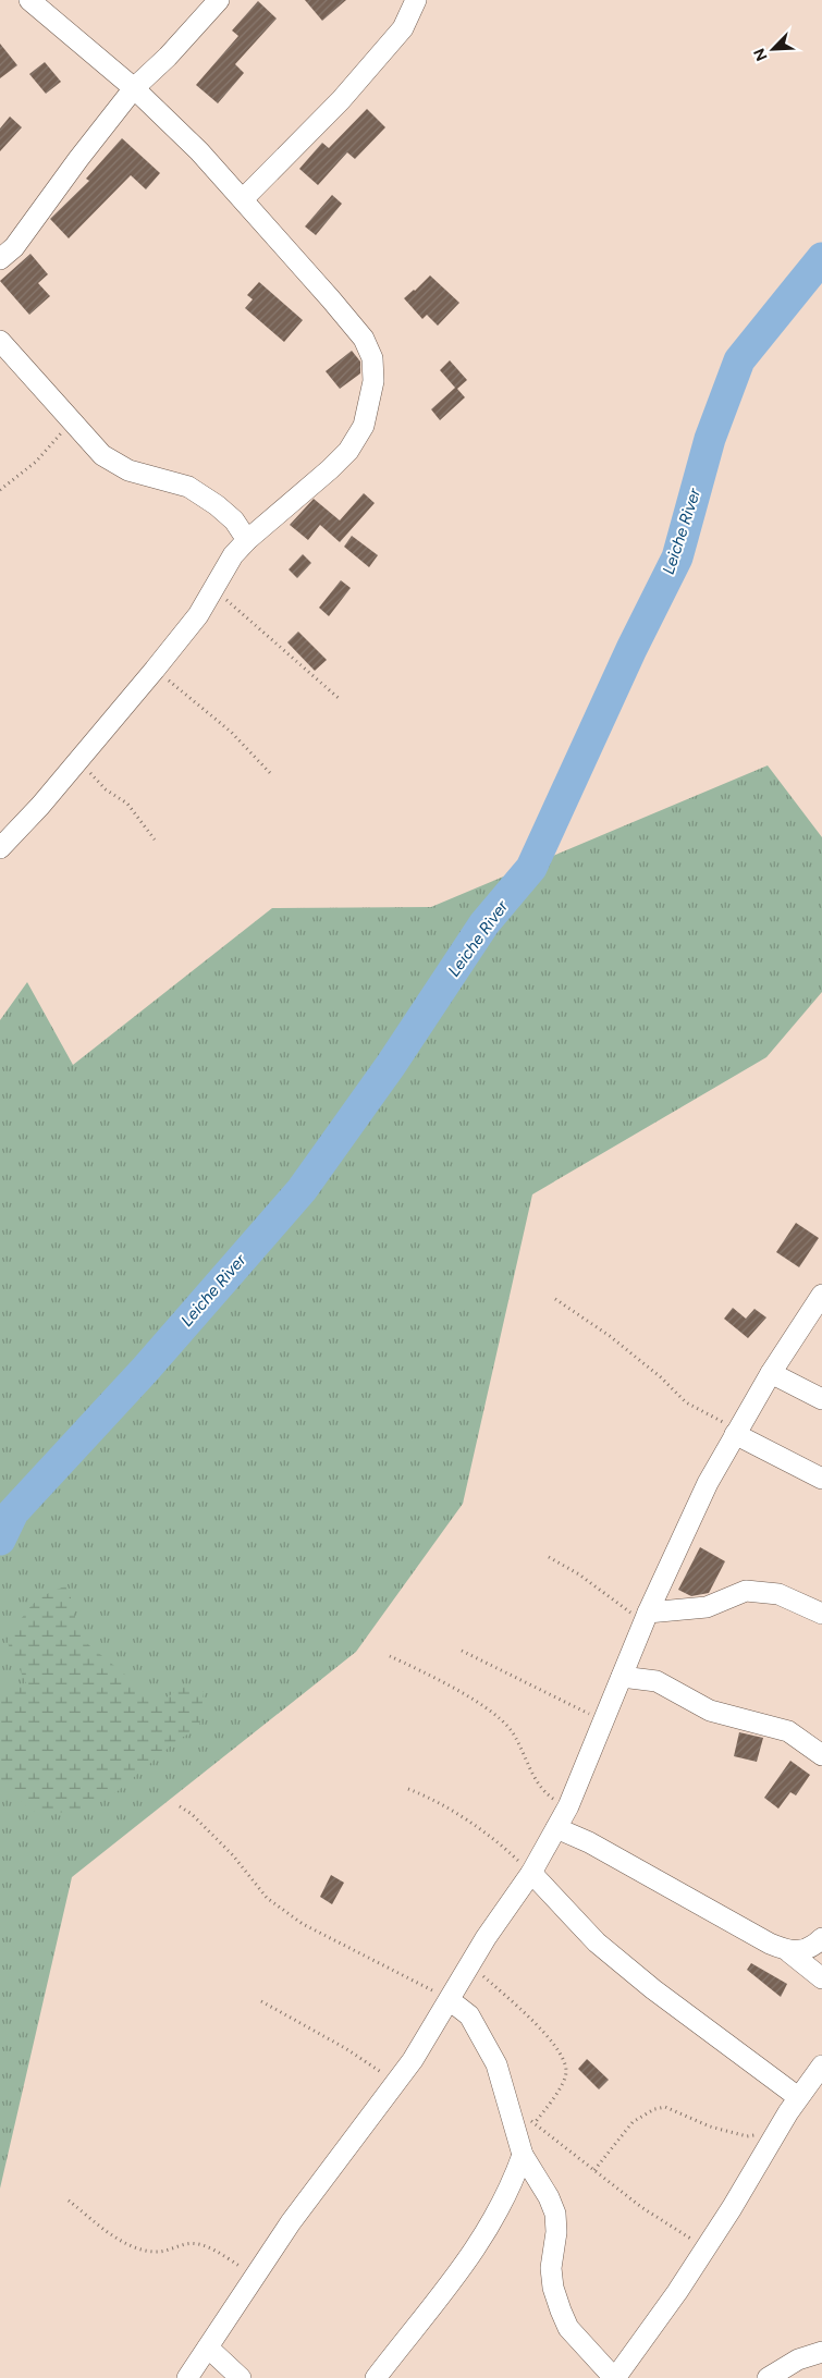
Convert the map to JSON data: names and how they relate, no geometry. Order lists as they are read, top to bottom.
{
  "water": ["Leiche River"],
  "north": "bottom left"
}
